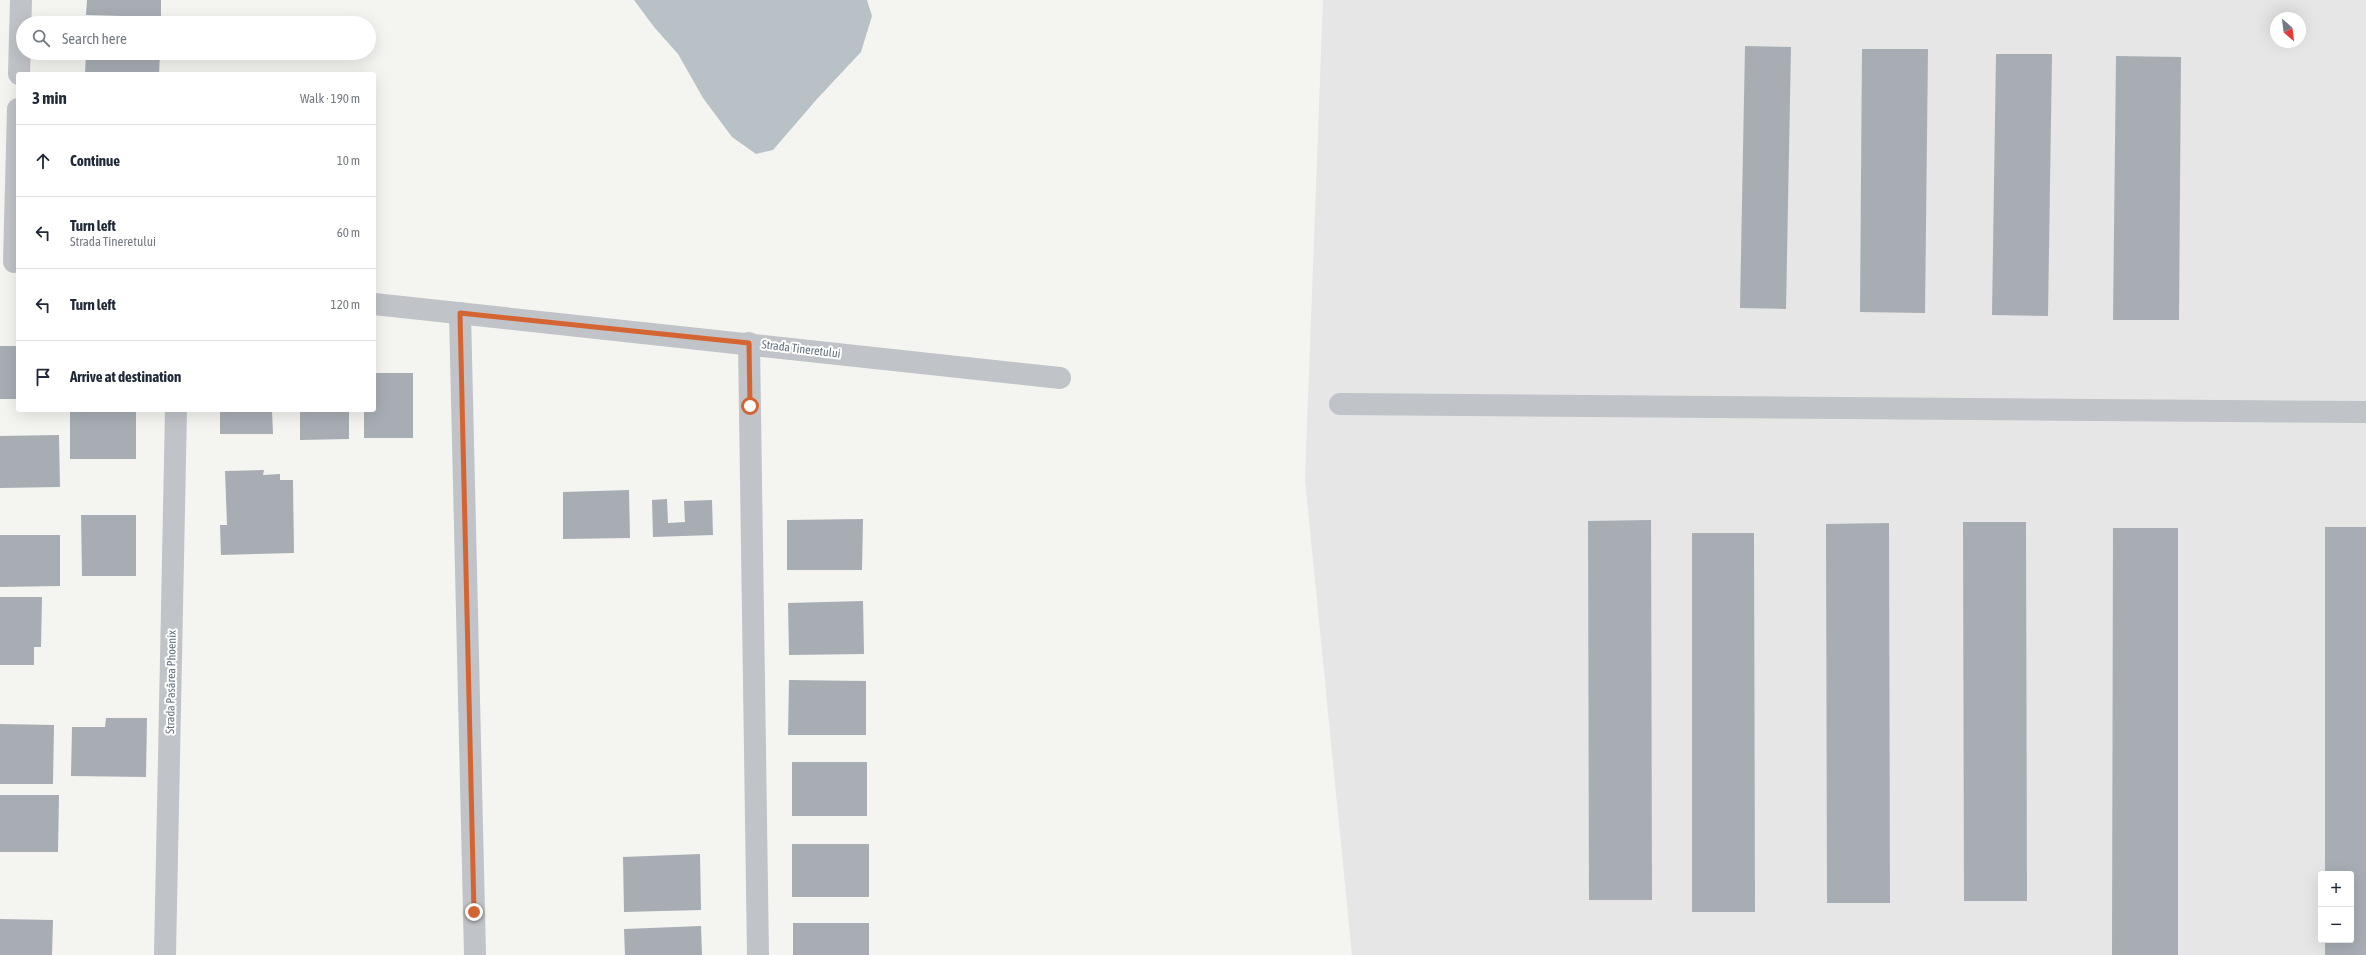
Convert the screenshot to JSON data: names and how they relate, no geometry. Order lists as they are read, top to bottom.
{
  "streets": {
    "street": ["Strada Tineretului", "Strada Pasărea Phoenix"]
  },
  "north": "bottom right",
  "page": {
    "search": "Search here",
    "heading": ["3 min", "Walk · 190 m"],
    "list": [
      ["Continue", "10 m"],
      ["Turn left", "Strada Tineretului", "60 m"],
      ["Turn left", "120 m"],
      "Arrive at destination"
    ],
    "map_buttons": ["+", "−"]
  }
}
